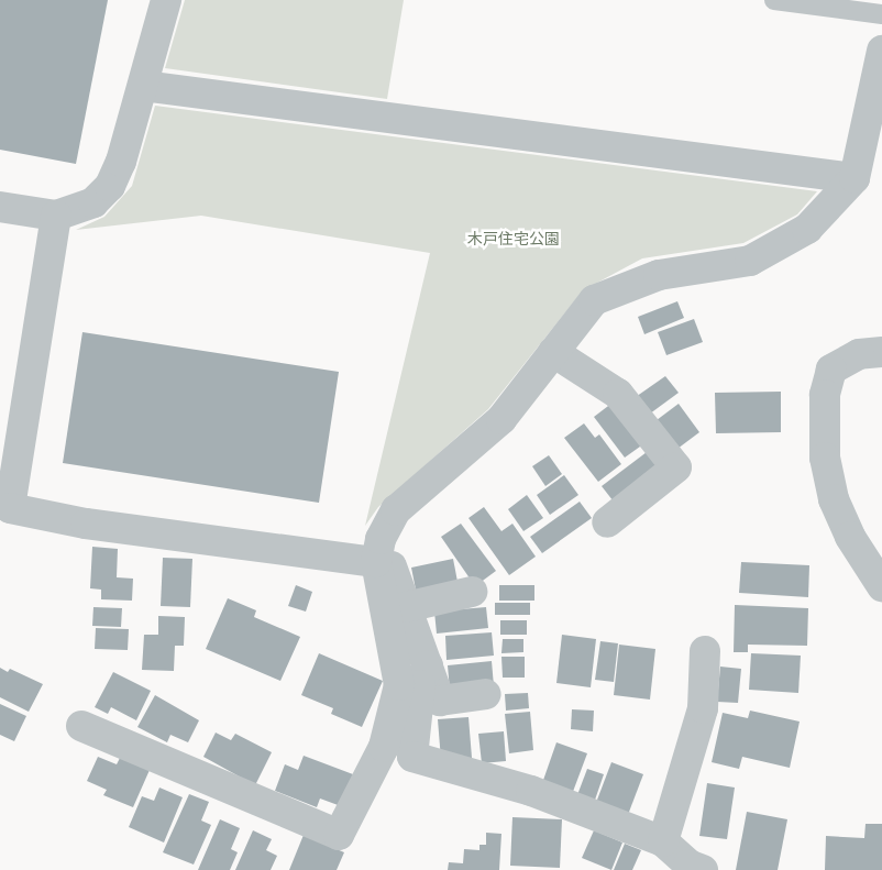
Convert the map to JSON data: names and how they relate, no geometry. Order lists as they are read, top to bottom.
{
  "parks": ["木戸住宅公園"]
}
